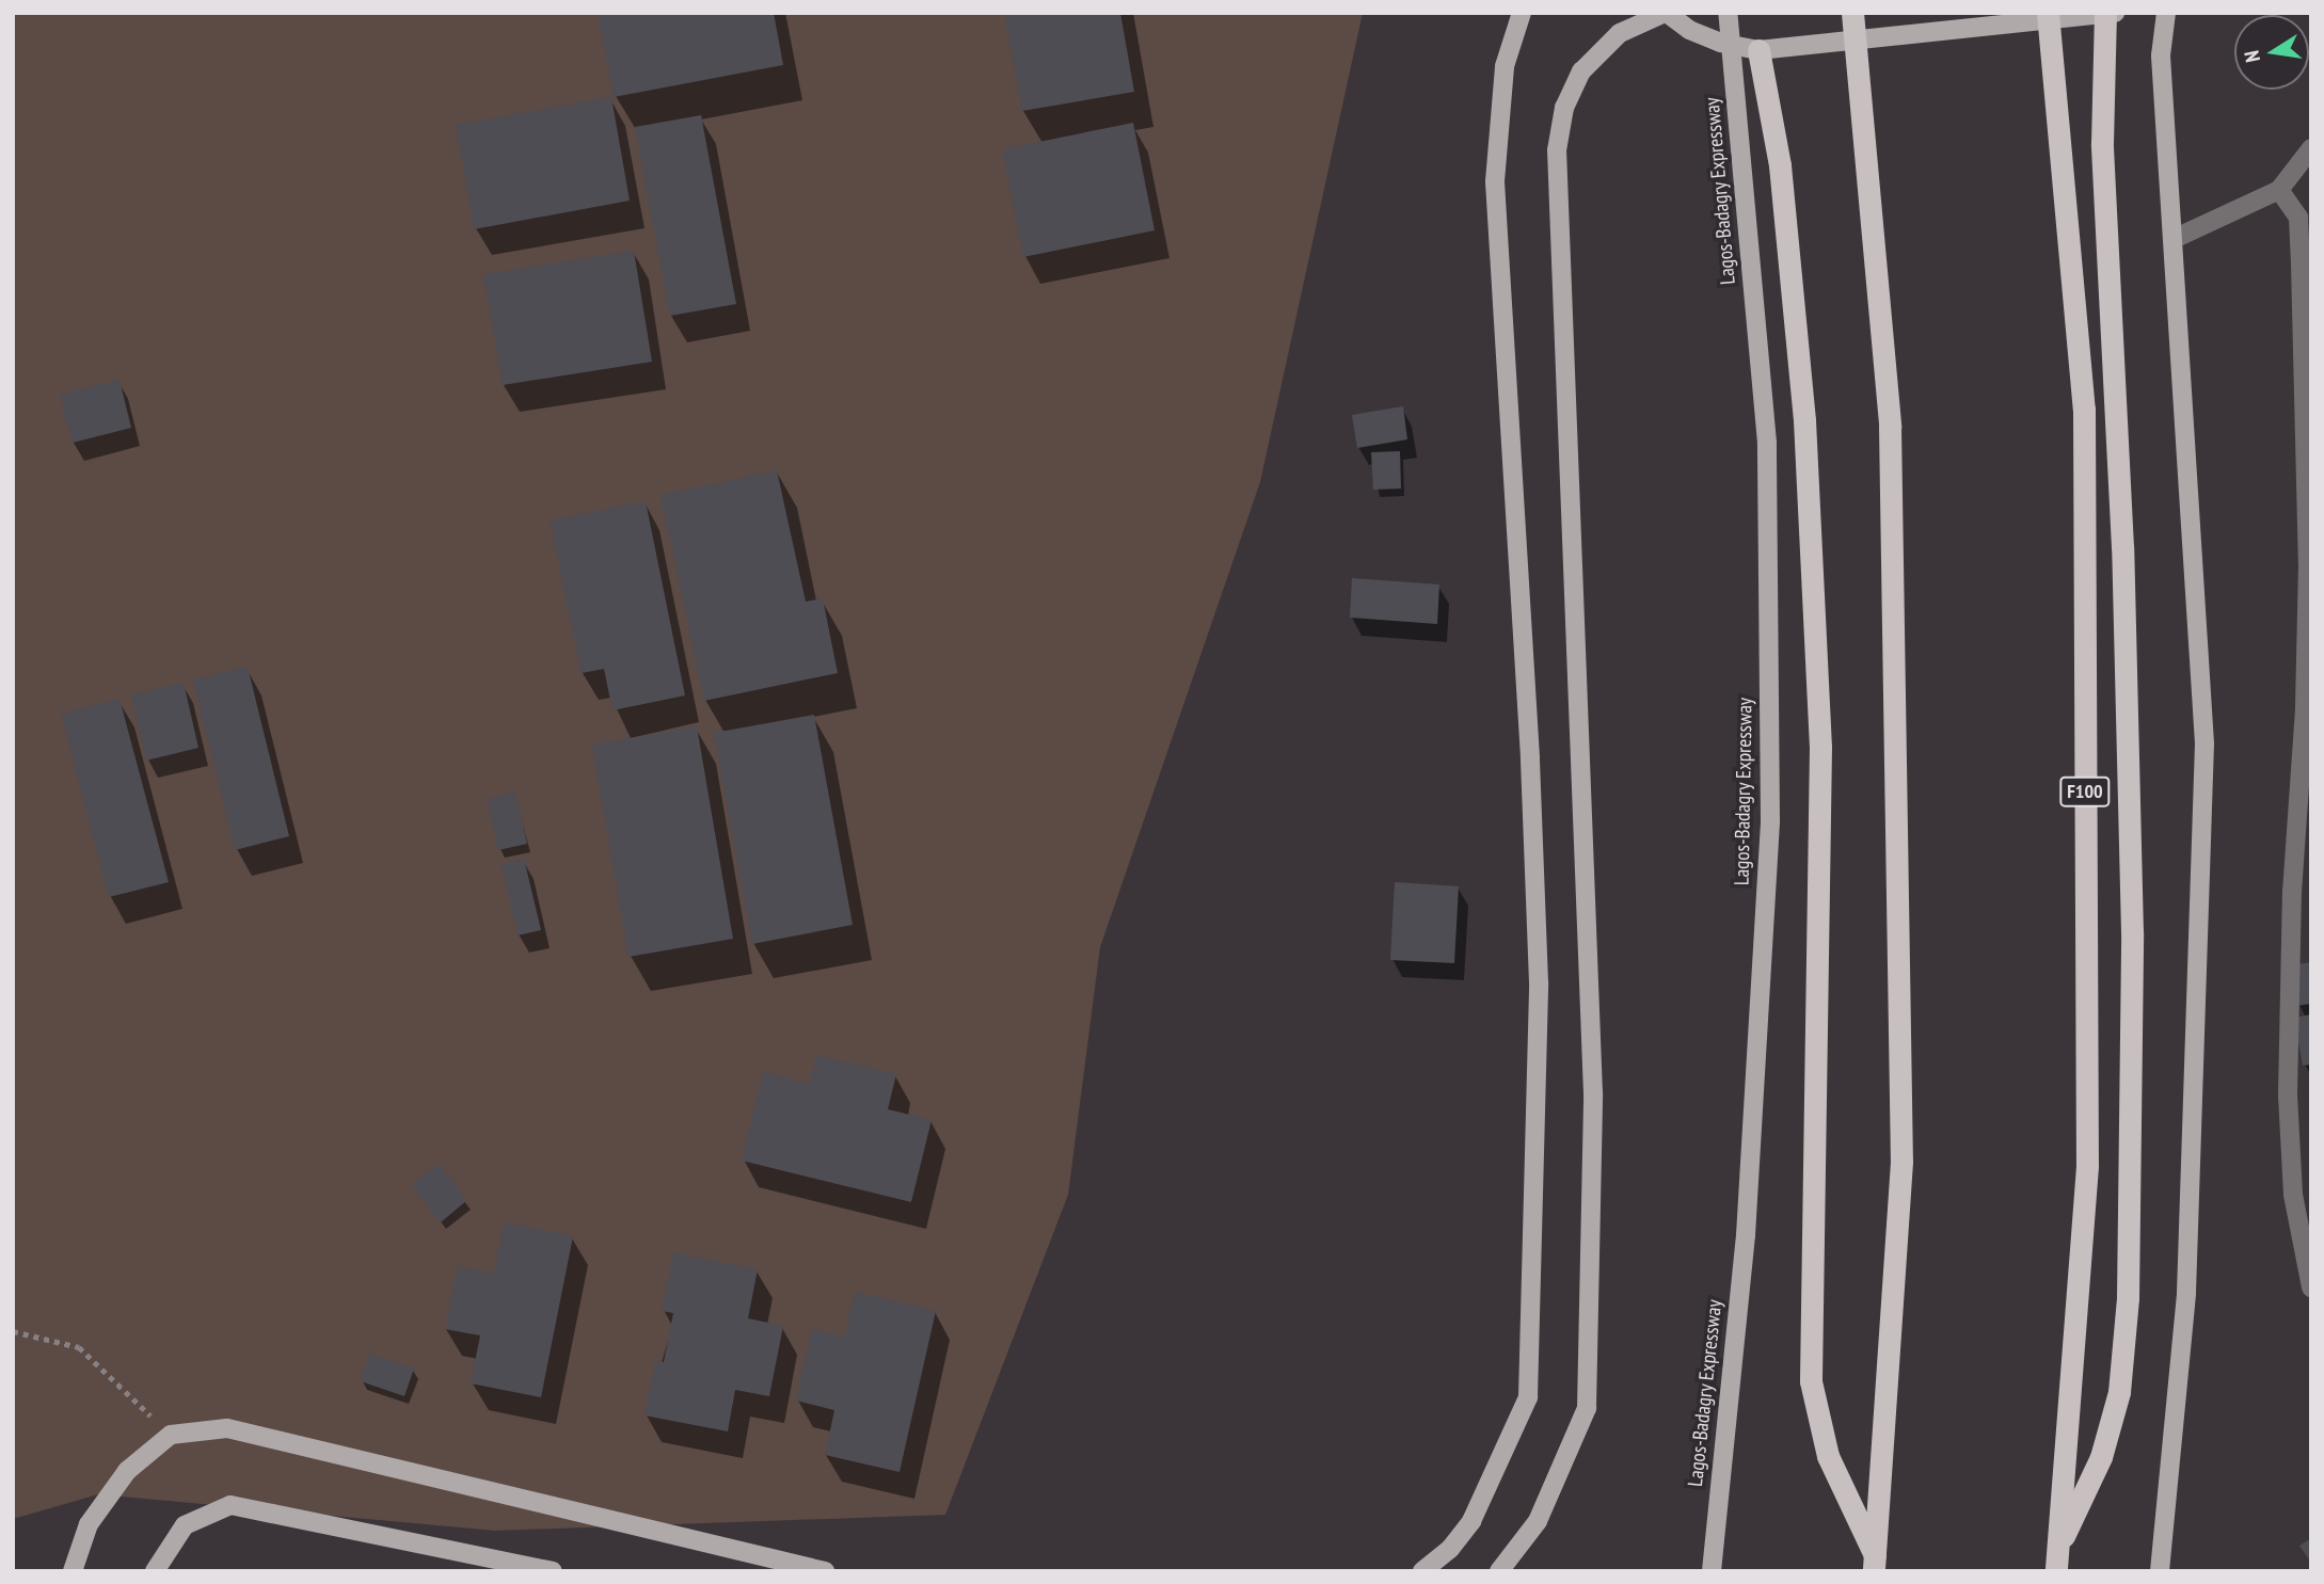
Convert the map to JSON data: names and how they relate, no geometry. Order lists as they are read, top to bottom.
{
  "streets": {
    "highway": ["F100"],
    "main road": ["Lagos-Badagry Expressway"]
  },
  "north": "left"
}
